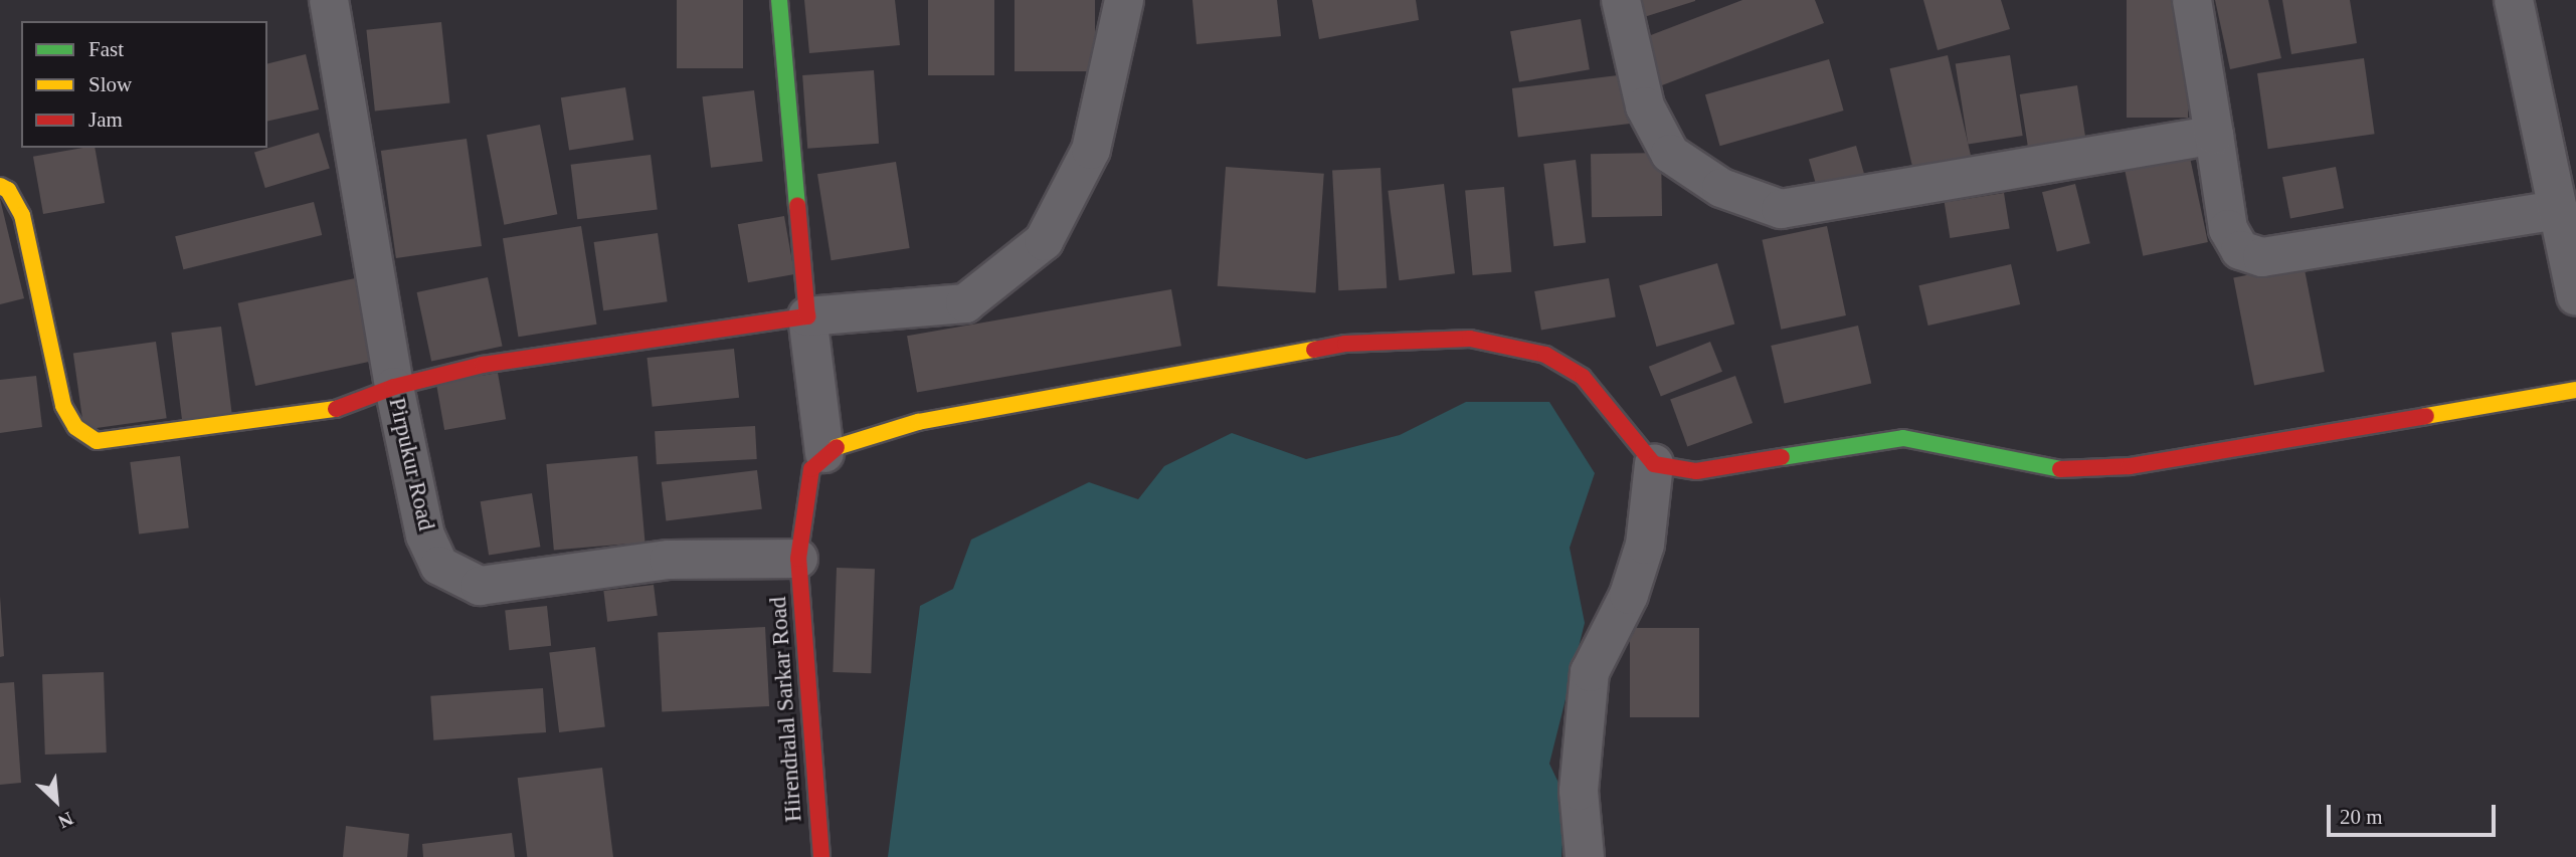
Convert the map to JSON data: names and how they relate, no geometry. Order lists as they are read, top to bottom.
{
  "streets": {
    "street": ["Pirpukur Road", "Hirendralal Sarkar Road"]
  },
  "crossings": [
    ["Pirpukur Road", "Hirendralal Sarkar Road"]
  ],
  "legend": ["Fast", "Slow", "Jam"],
  "scale_bar": "20 m",
  "north": "bottom right"
}
